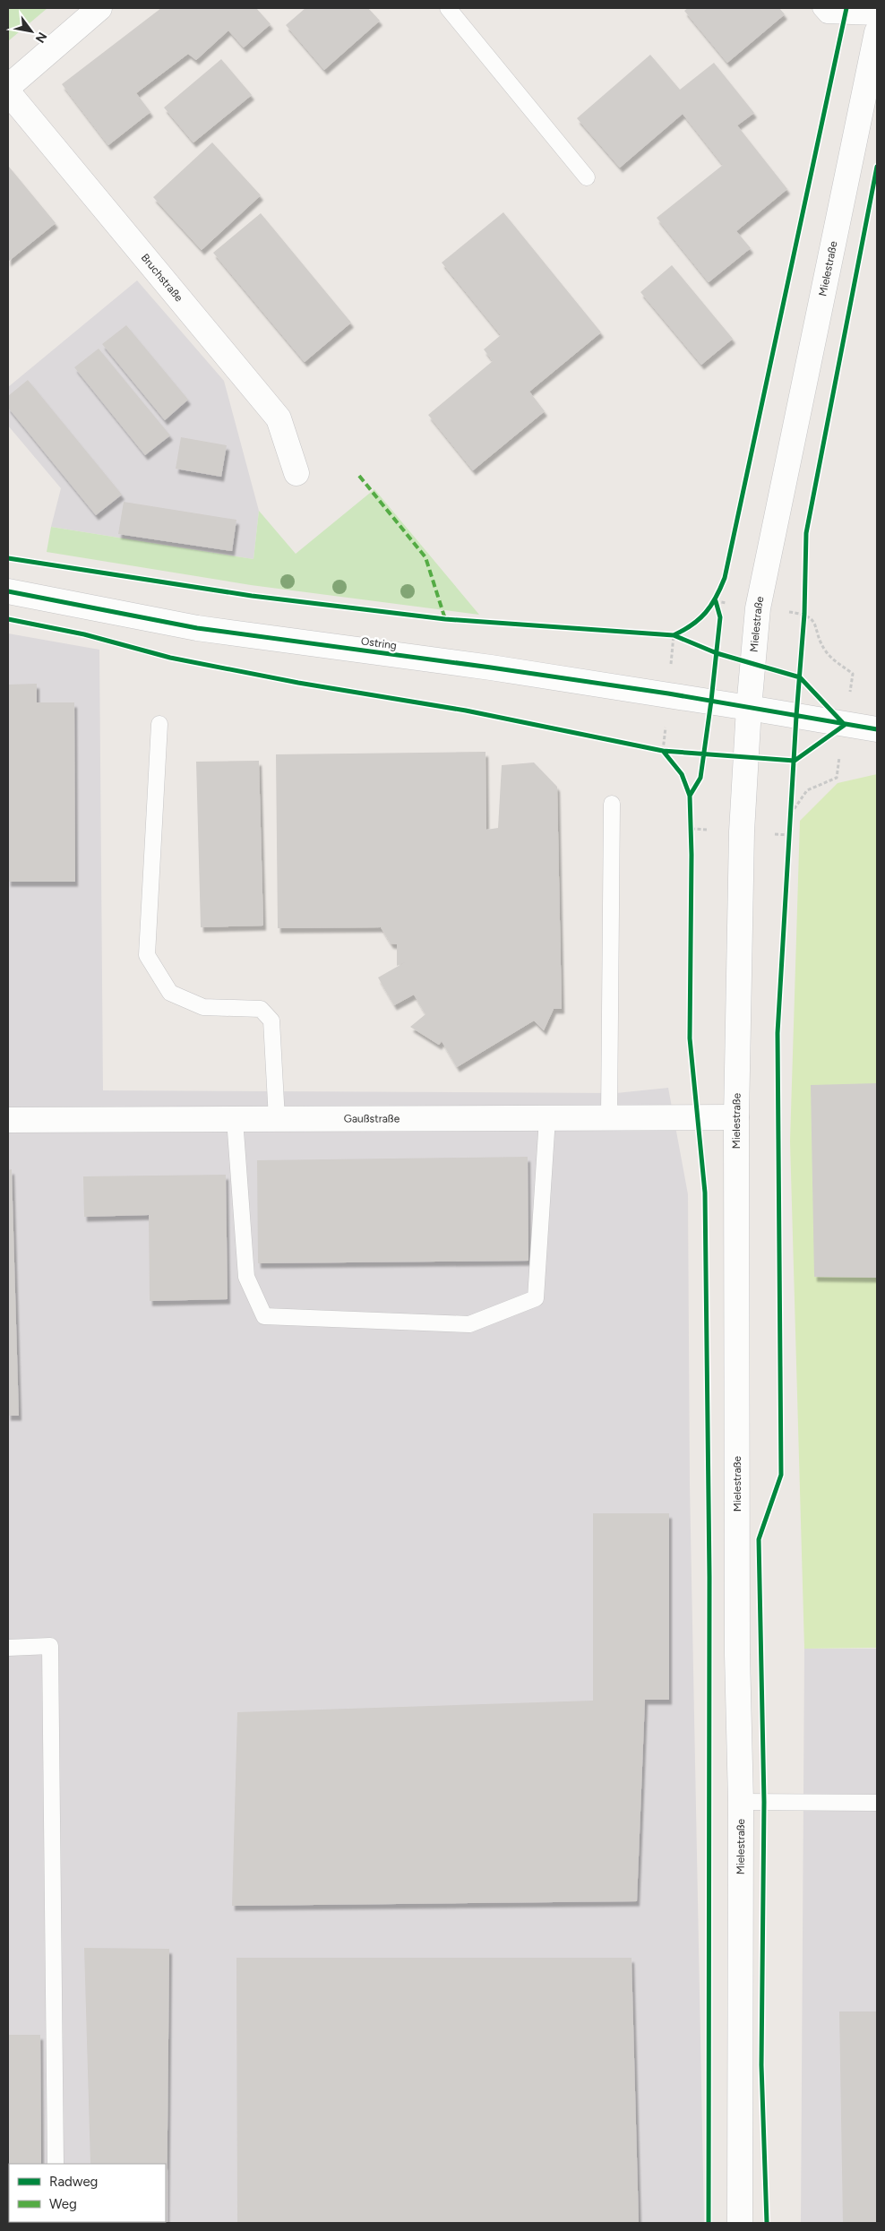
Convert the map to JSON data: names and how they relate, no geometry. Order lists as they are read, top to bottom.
{
  "streets": {
    "street": [
      "Mielestraße",
      "Bruchstraße",
      "Ostring",
      "Gaußstraße"
    ]
  },
  "crossings": [
    ["Mielestraße", "Ostring"],
    ["Mielestraße", "Gaußstraße"]
  ],
  "legend": ["Radweg", "Weg"],
  "north": "bottom right"
}
